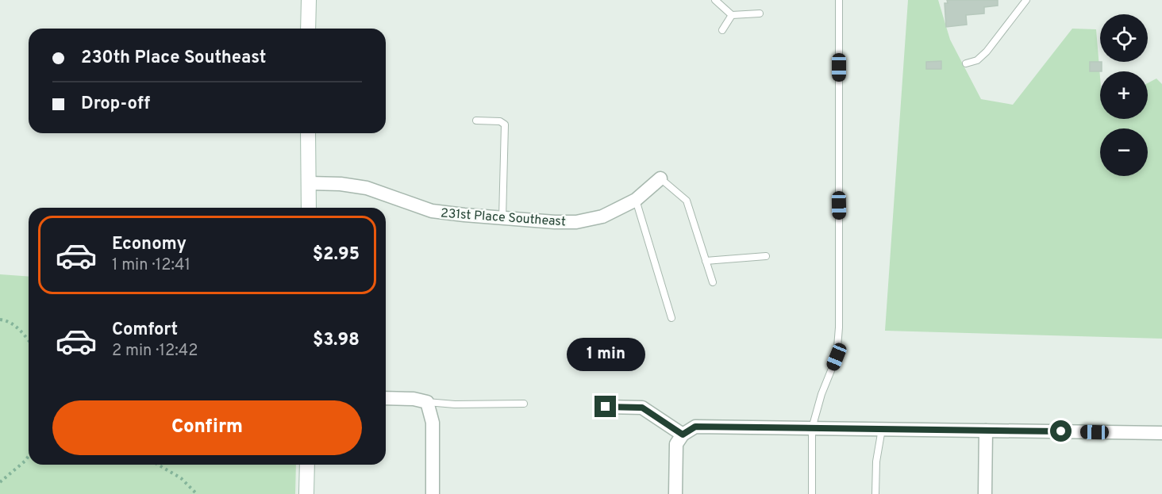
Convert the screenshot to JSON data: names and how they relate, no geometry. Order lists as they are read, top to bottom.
{
  "streets": {
    "street": ["231st Place Southeast"]
  },
  "page": {
    "map_buttons": ["+", "−"],
    "banner": ["230th Place Southeast", "Drop-off"],
    "list": [
      {
        "name": "Economy",
        "note": "1 min · 12:41",
        "value": "$2.95"
      },
      {
        "name": "Comfort",
        "note": "2 min · 12:42",
        "value": "$3.98"
      }
    ],
    "bubble": "1 min",
    "buttons": "Confirm"
  }
}
